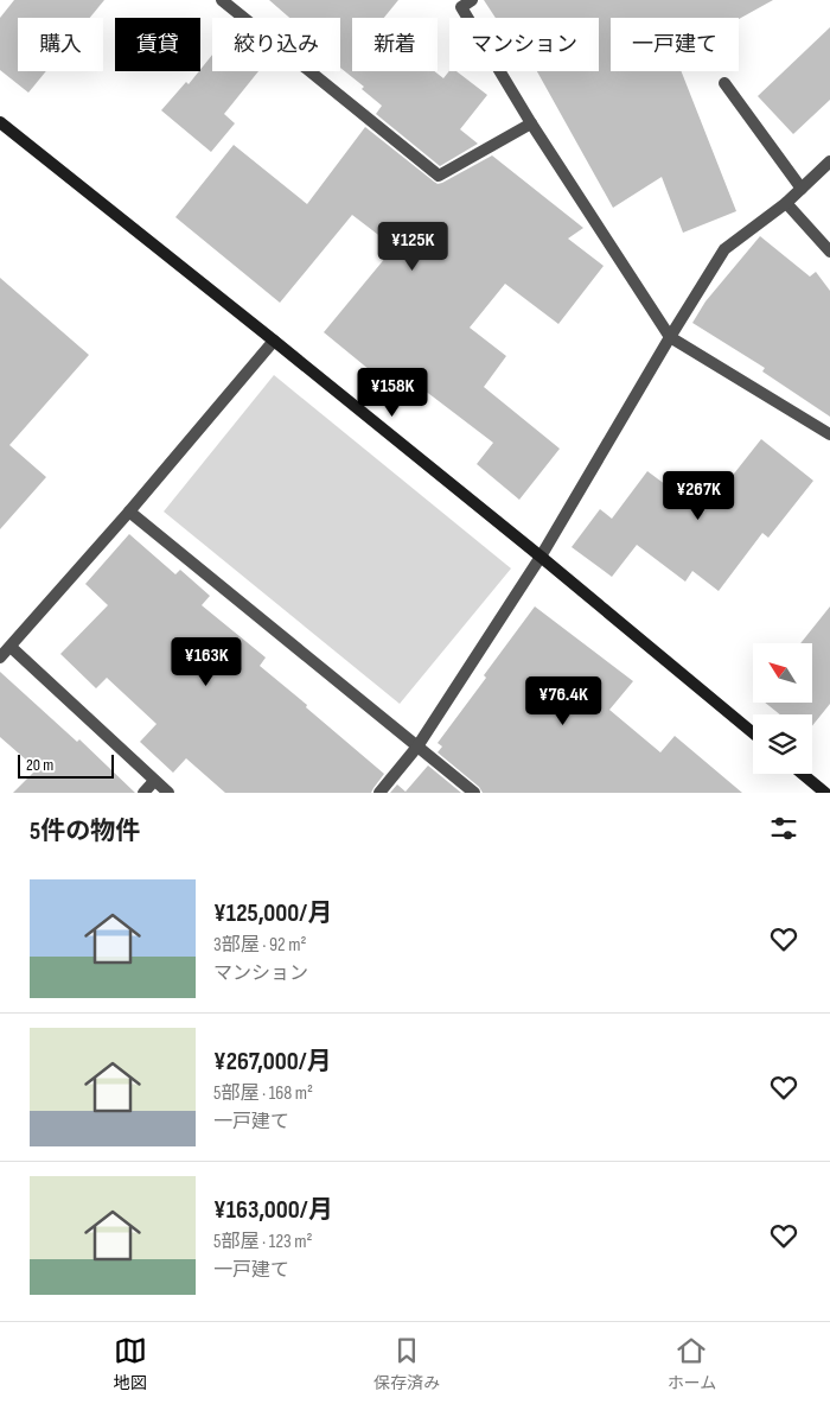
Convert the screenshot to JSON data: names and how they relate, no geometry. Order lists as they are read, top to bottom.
{
  "scale_bar": "20 m",
  "north": "top left",
  "page": {
    "chip": [
      "購入",
      "賃貸",
      "絞り込み",
      "新着",
      "マンション",
      "一戸建て"
    ],
    "price": [
      "¥125K",
      "¥158K",
      "¥267K",
      "¥163K",
      "¥76.4K"
    ],
    "scale": "20 m",
    "heading": "5件の物件",
    "list": [
      {
        "name": "¥125,000/月",
        "note": "3部屋 · 92 m² · マンション"
      },
      {
        "name": "¥267,000/月",
        "note": "5部屋 · 168 m² · 一戸建て"
      },
      {
        "name": "¥163,000/月",
        "note": "5部屋 · 123 m² · 一戸建て"
      }
    ],
    "tabs": ["地図", "保存済み", "ホーム"]
  }
}
